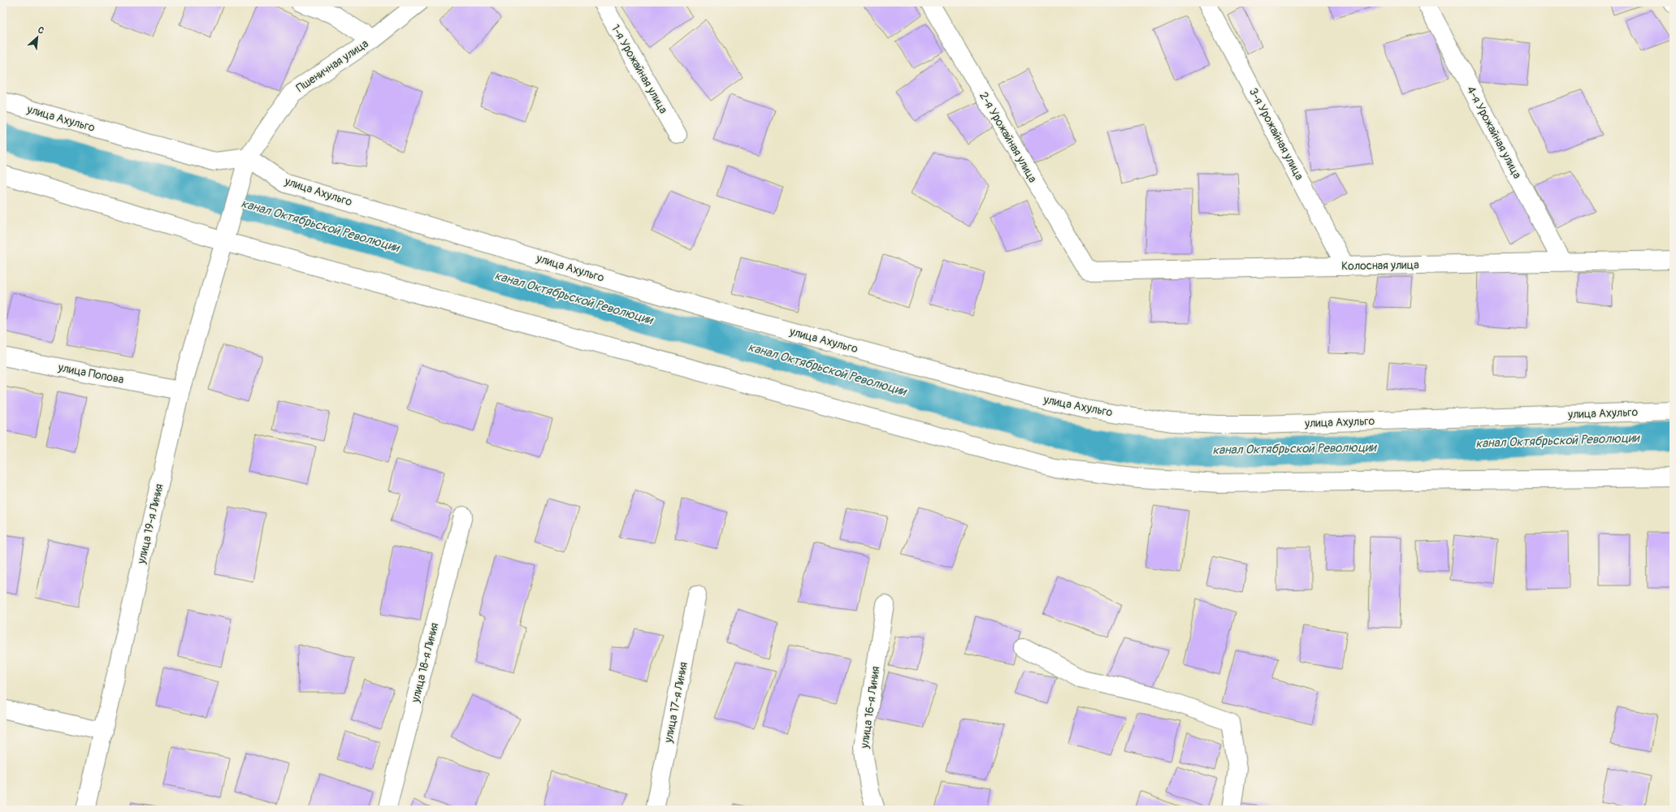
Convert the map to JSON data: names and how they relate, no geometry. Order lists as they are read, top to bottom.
{
  "streets": {
    "street": [
      "Пшеничная улица",
      "1-я Урожайная улица",
      "улица Ахульго",
      "4-я Урожайная улица",
      "3-я Урожайная улица",
      "2-я Урожайная улица",
      "Колосная улица",
      "улица Попова",
      "улица 19-я Линия",
      "улица 18-я Линия",
      "улица 17-я Линия",
      "улица 16-я Линия"
    ]
  },
  "crossings": [
    ["Пшеничная улица", "улица Ахульго"],
    ["Пшеничная улица", "улица 19-я Линия"],
    ["4-я Урожайная улица", "Колосная улица"],
    ["3-я Урожайная улица", "Колосная улица"],
    ["2-я Урожайная улица", "Колосная улица"],
    ["улица Попова", "улица 19-я Линия"]
  ],
  "water": ["канал Октябрьской Революции"],
  "north": "top right"
}
